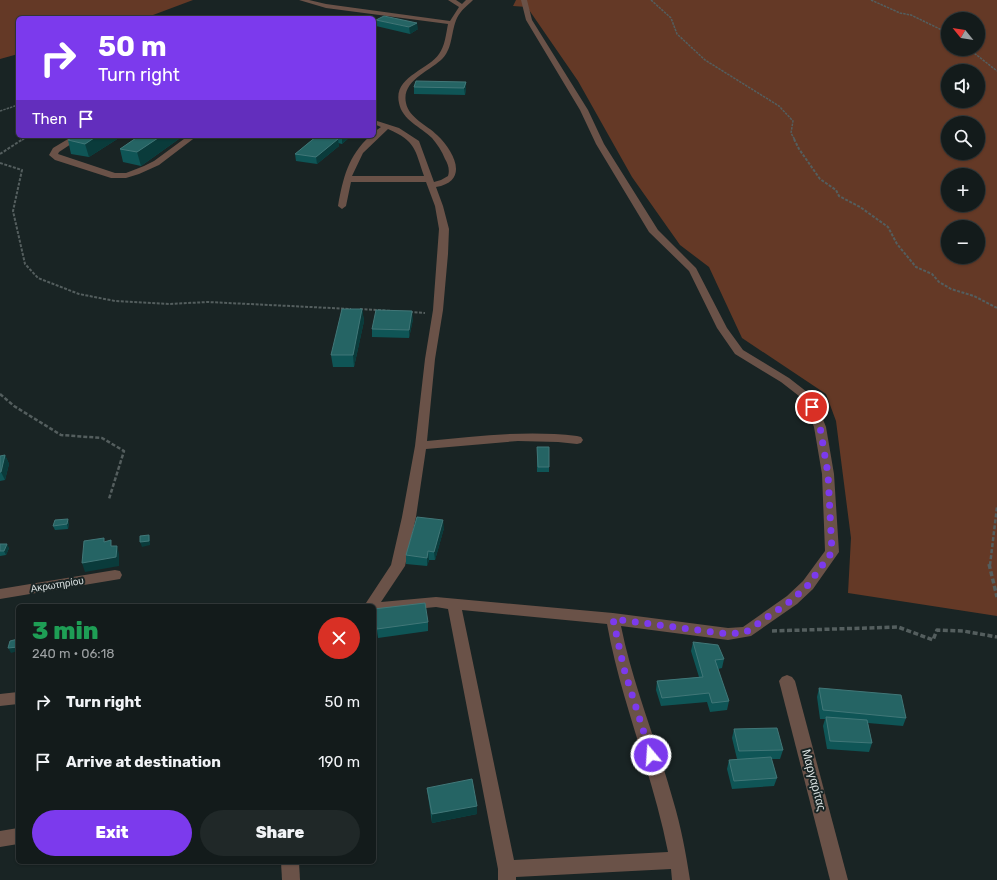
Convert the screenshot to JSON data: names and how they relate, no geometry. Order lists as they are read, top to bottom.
{
  "streets": {
    "street": ["Ακρωτηρίου", "Μαργαρίτας"]
  },
  "north": "top left",
  "page": {
    "map_buttons": ["+", "−"],
    "turn": ["50 m", "Turn right"],
    "then": "Then",
    "heading": ["3 min", "240 m · 06:18"],
    "list": [
      {
        "name": "Turn right",
        "value": "50 m"
      },
      {
        "name": "Arrive at destination",
        "value": "190 m"
      }
    ],
    "buttons": ["Exit", "Share"]
  }
}
